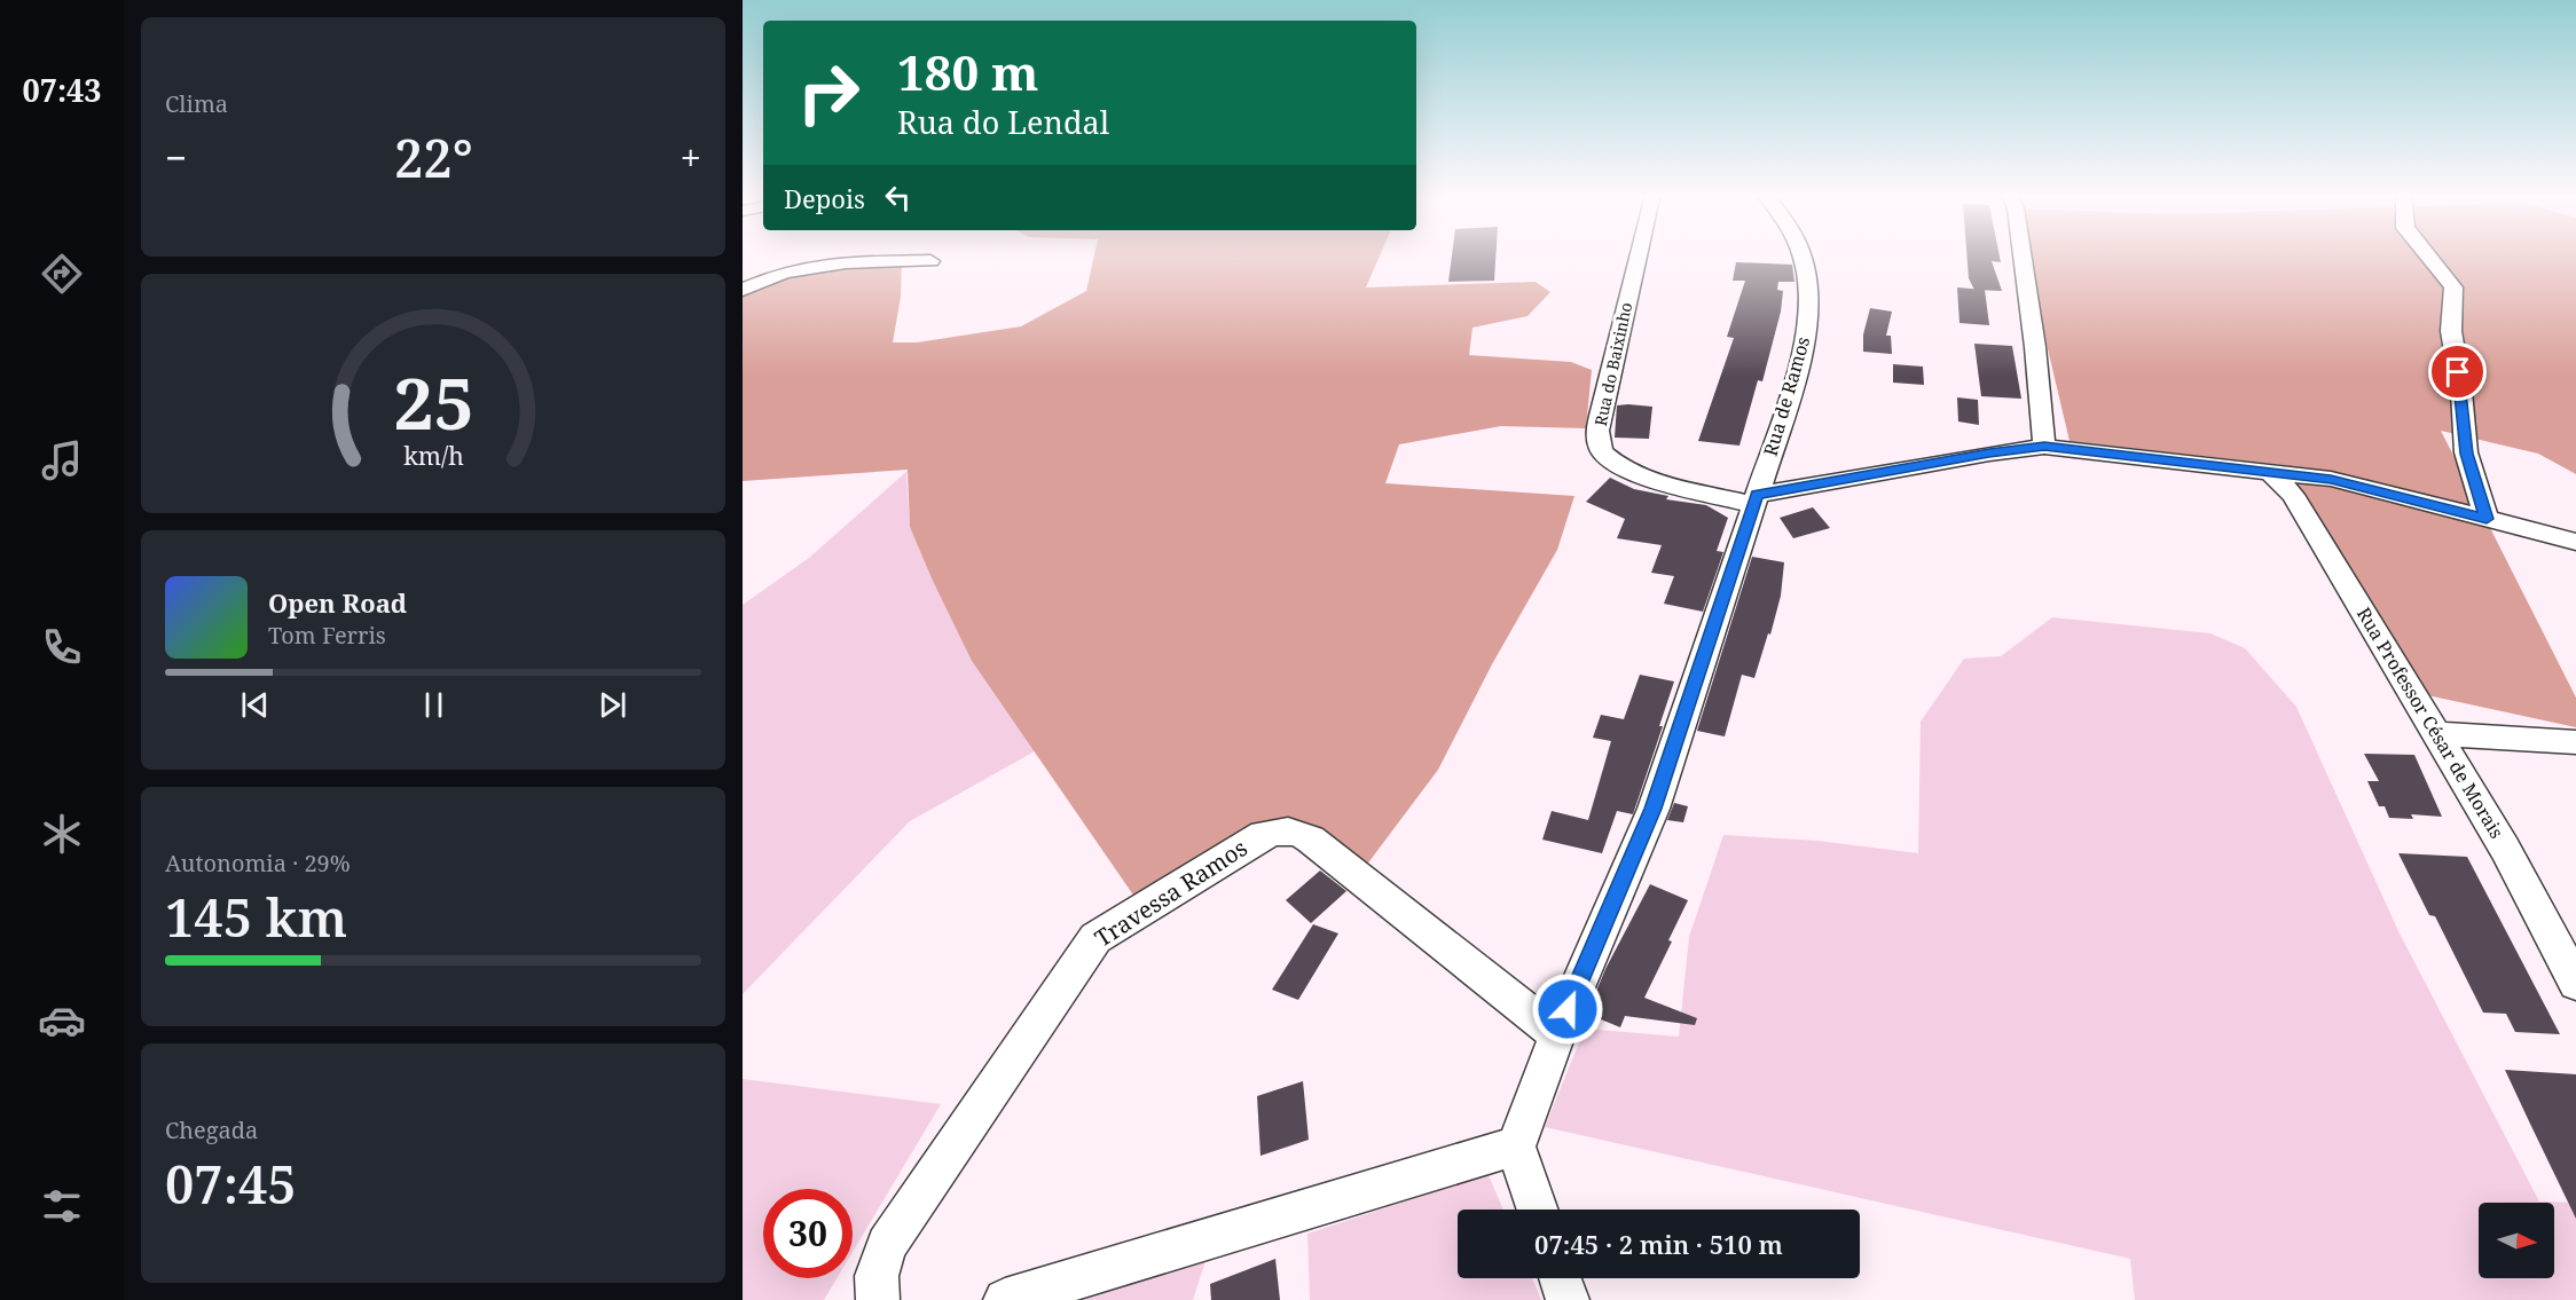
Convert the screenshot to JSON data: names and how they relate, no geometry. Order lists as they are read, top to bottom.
{
  "streets": {
    "street": [
      "Rua do Baixinho",
      "Rua de Ramos",
      "Rua Professor César de Morais",
      "Travessa Ramos"
    ]
  },
  "crossings": [
    ["Rua do Baixinho", "Rua de Ramos"],
    ["Rua de Ramos", "Travessa Ramos"]
  ],
  "north": "right",
  "page": {
    "tabs": "07:43",
    "tile": [
      "Clima",
      ["Autonomia · 29%", "145 km"],
      ["Chegada", "07:45"]
    ],
    "turn": ["180 m", "Rua do Lendal"],
    "heat": ["−", "22°", "+"],
    "then": "Depois",
    "song": ["Open Road", "Tom Ferris"],
    "limit": "30",
    "trip": "07:45 · 2 min · 510 m",
    "gauge": ["25", "km/h"]
  }
}
